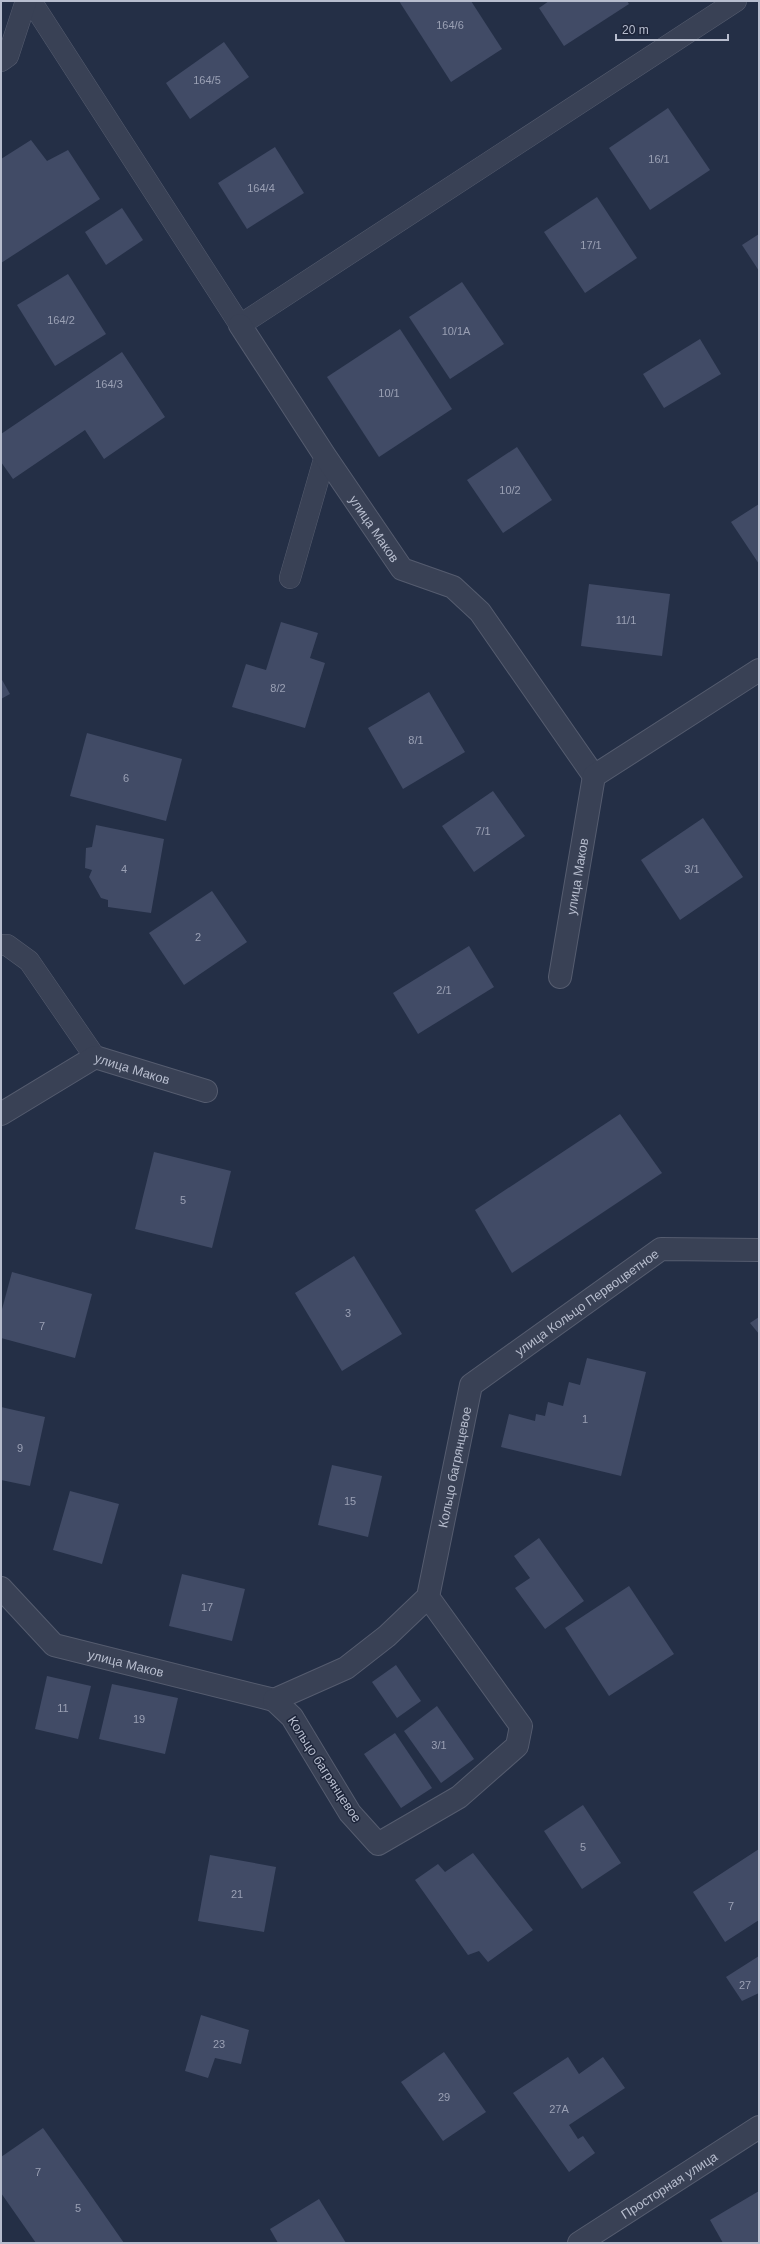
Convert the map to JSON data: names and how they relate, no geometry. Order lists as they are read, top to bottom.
{
  "streets": {
    "street": [
      "улица Маков",
      "улица Кольцо Первоцветное",
      "Кольцо багрянцевое",
      "Просторная улица"
    ]
  },
  "crossings": [
    ["улица Маков", "Кольцо багрянцевое"],
    ["улица Кольцо Первоцветное", "Кольцо багрянцевое"]
  ],
  "house_numbers": [
    "164/6",
    "164/5",
    "16/1",
    "164/4",
    "17/1",
    "164/2",
    "10/1А",
    "164/3",
    "10/1",
    "10/2",
    "11/1",
    "8/2",
    "8/1",
    "6",
    "7/1",
    "4",
    "3/1",
    "2",
    "2/1",
    "5",
    "3",
    "7",
    "1",
    "9",
    "15",
    "17",
    "11",
    "19",
    "3/1",
    "5",
    "21",
    "7",
    "27",
    "23",
    "29",
    "27А",
    "7",
    "5"
  ],
  "scale_bar": "20 m"
}
